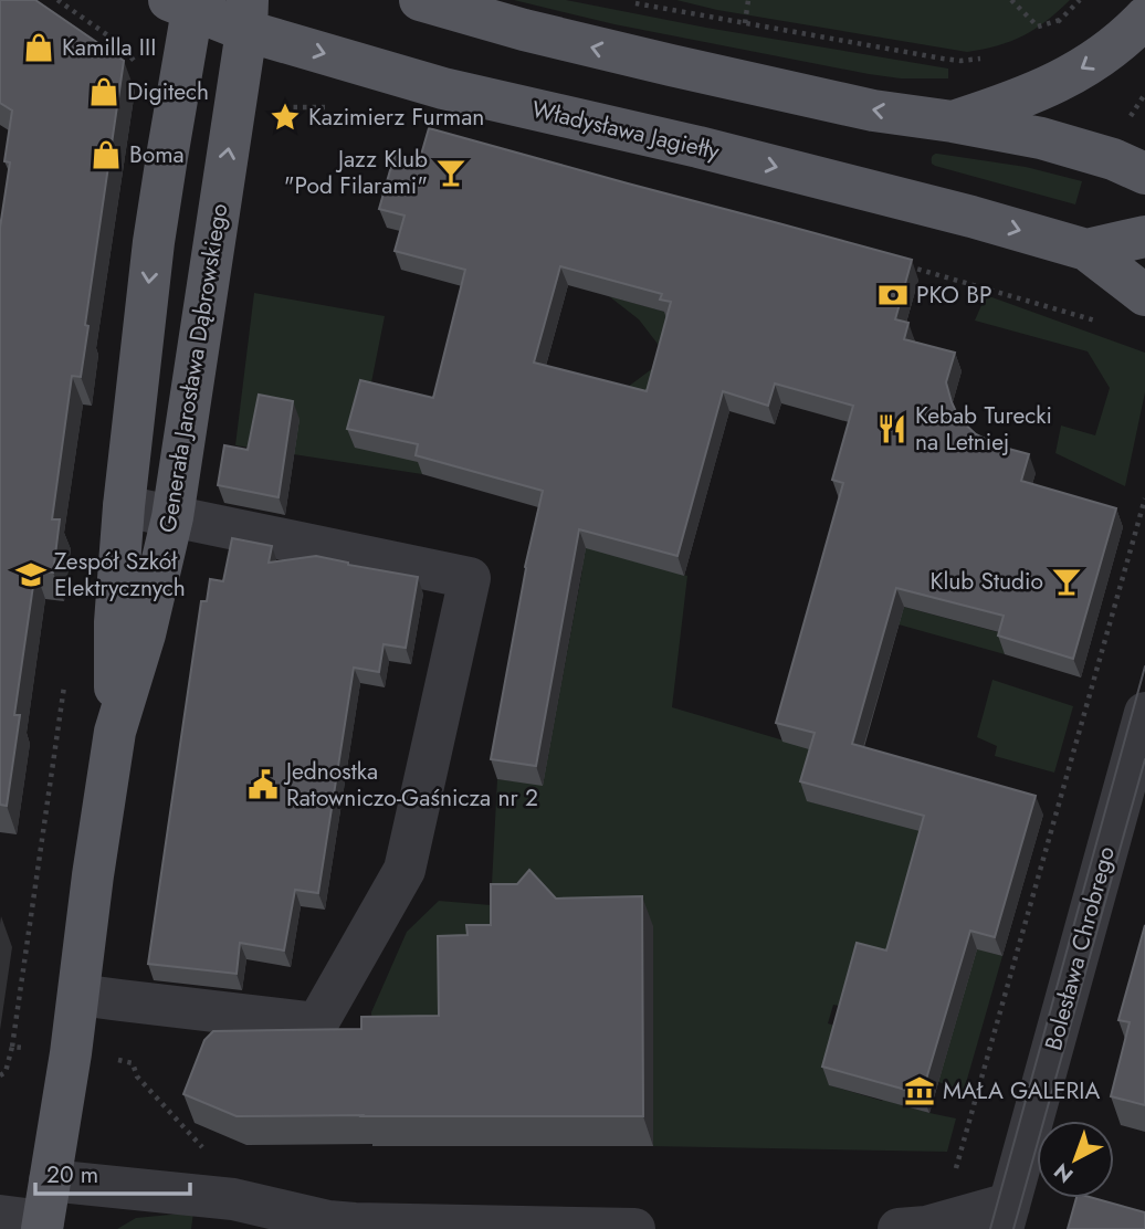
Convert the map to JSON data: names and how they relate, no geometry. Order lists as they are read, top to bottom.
{
  "streets": {
    "main road": ["Władysława Jagiełły", "Generała Jarosława Dąbrowskiego"],
    "street": ["Bolesława Chrobrego"]
  },
  "crossings": [
    ["Władysława Jagiełły", "Generała Jarosława Dąbrowskiego"]
  ],
  "places": {
    "shop": ["Kamilla III", "Digitech", "Boma"],
    "place": ["Kazimierz Furman"],
    "bar": ["Jazz Klub \"Pod Filarami\"", "Klub Studio"],
    "bank": ["PKO BP"],
    "restaurant": ["Kebab Turecki na Letniej"],
    "school or university": ["Zespół Szkół Elektrycznych"],
    "public building": ["Jednostka Ratowniczo-Gaśnicza nr 2"],
    "museum": ["MAŁA GALERIA"]
  },
  "scale_bar": "20 m",
  "north": "bottom left"
}
